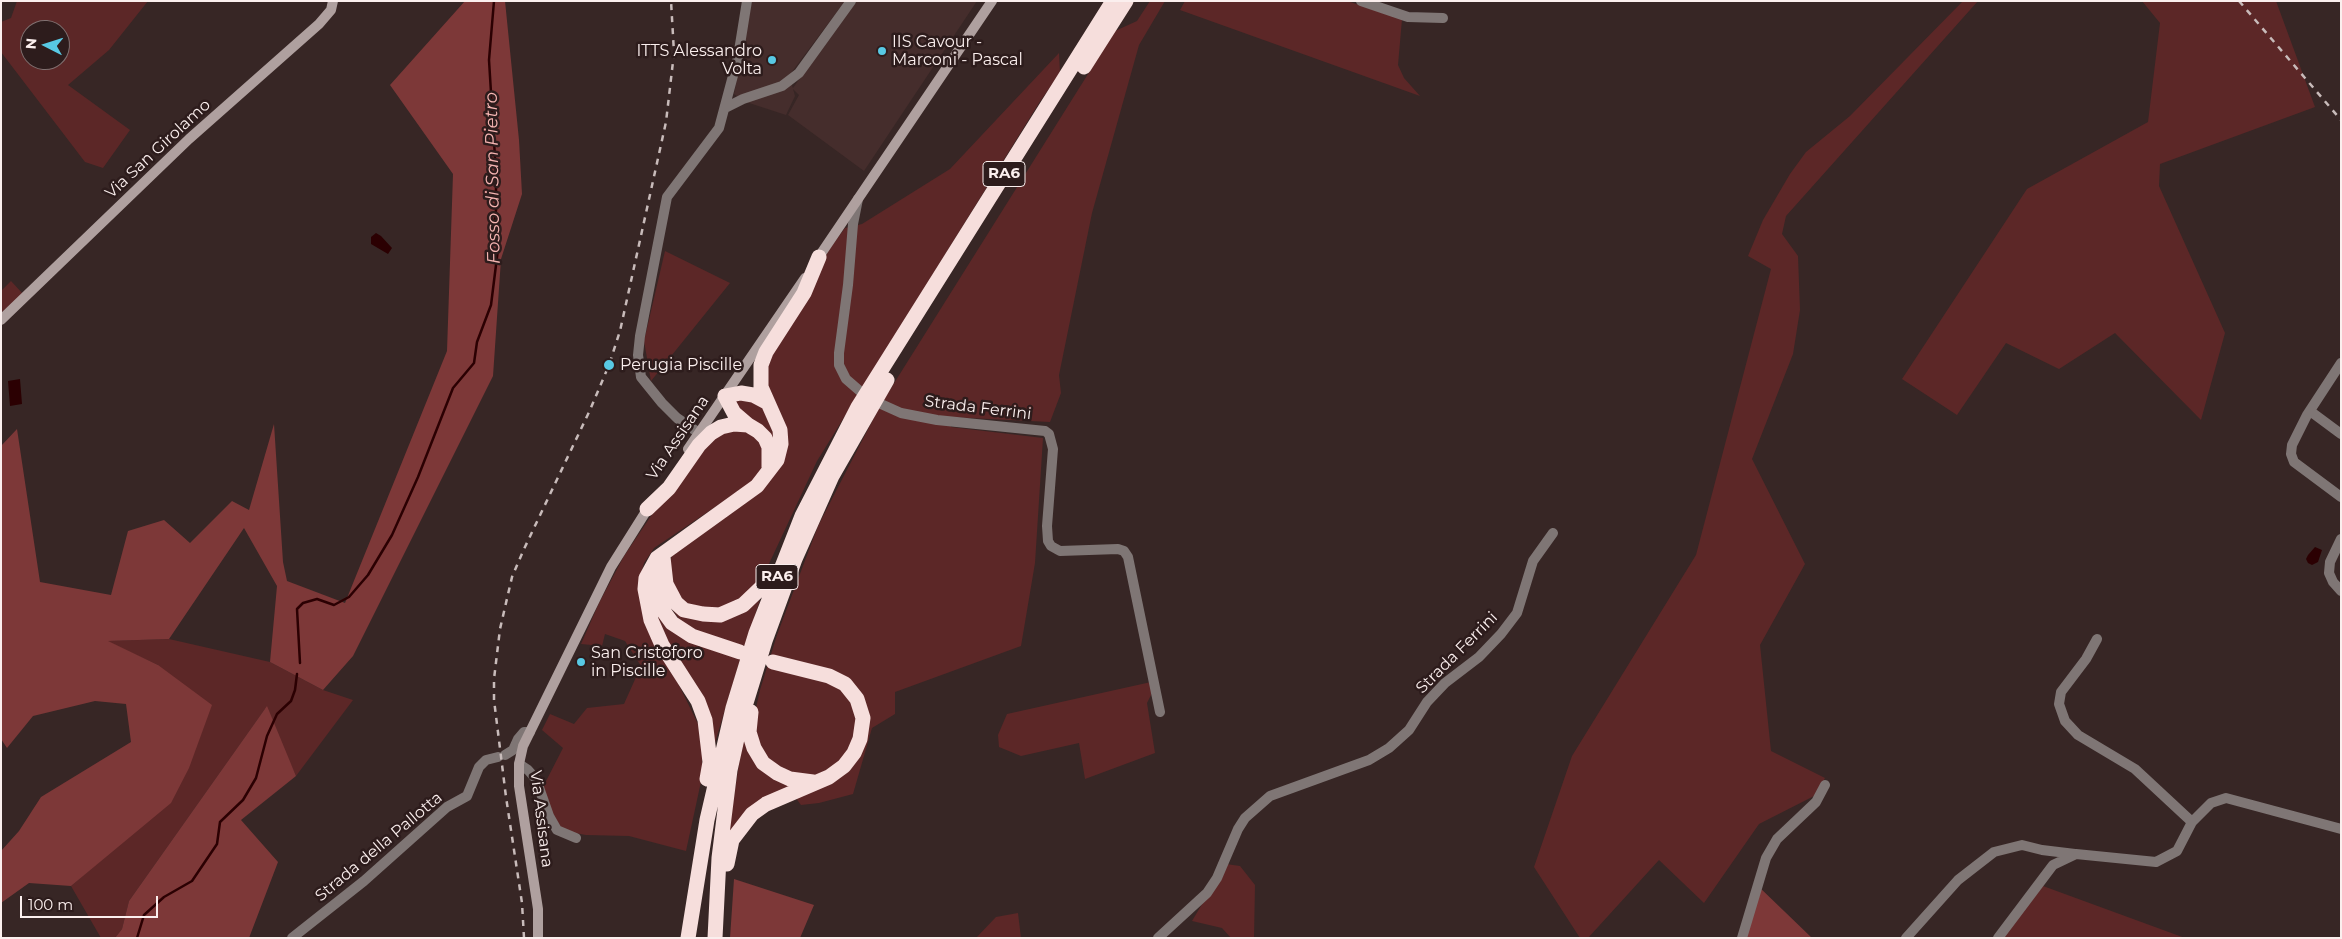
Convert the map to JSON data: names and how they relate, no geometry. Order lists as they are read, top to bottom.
{
  "streets": {
    "highway": ["RA6"],
    "main road": ["Via San Girolamo", "Via Assisana"],
    "street": ["Strada Ferrini", "Strada della Pallotta"]
  },
  "crossings": [
    ["Via Assisana", "Strada della Pallotta"]
  ],
  "water": ["Fosso di San Pietro"],
  "places": [
    "IIS Cavour - Marconi - Pascal",
    "ITTS Alessandro Volta",
    "Perugia Piscille",
    "San Cristoforo in Piscille"
  ],
  "scale_bar": "100 m",
  "north": "left"
}
